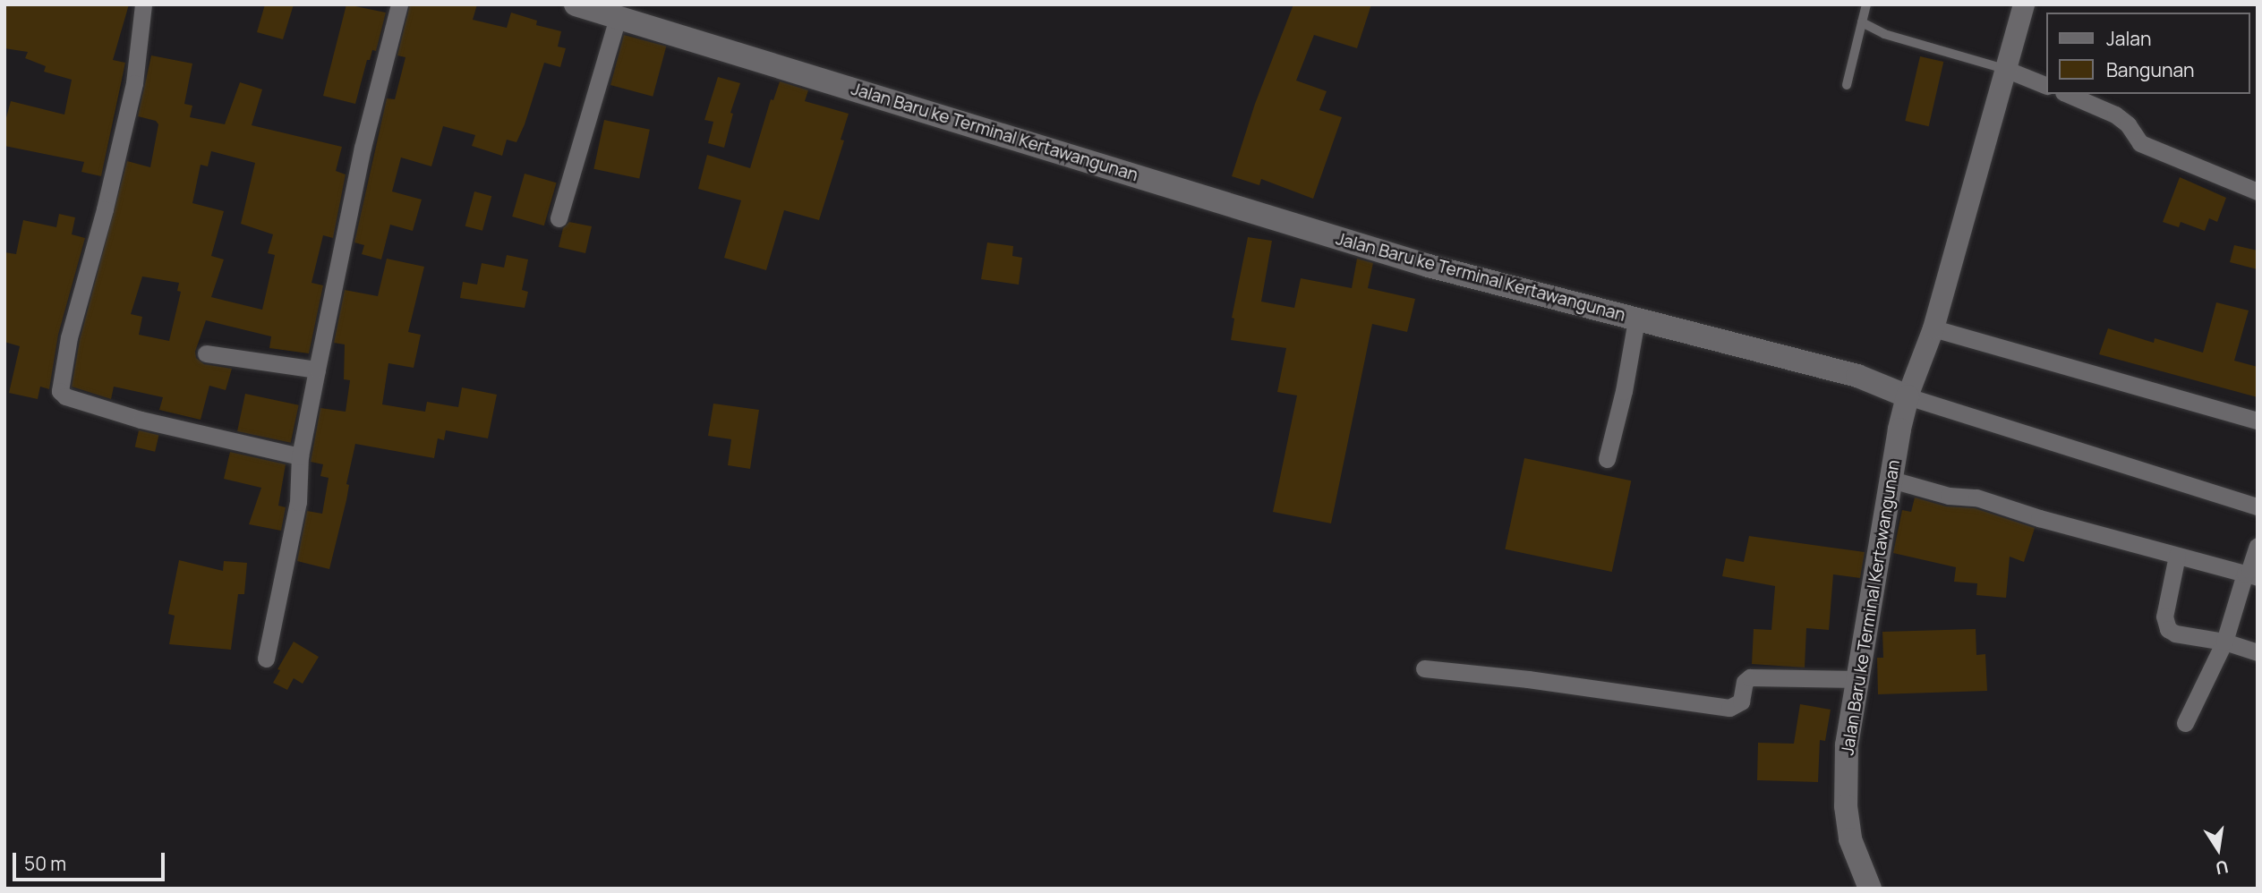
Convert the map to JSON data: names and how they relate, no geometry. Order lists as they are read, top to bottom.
{
  "streets": {
    "main road": ["Jalan Baru ke Terminal Kertawangunan"]
  },
  "legend": ["Jalan", "Bangunan"],
  "scale_bar": "50 m",
  "north": "bottom"
}
